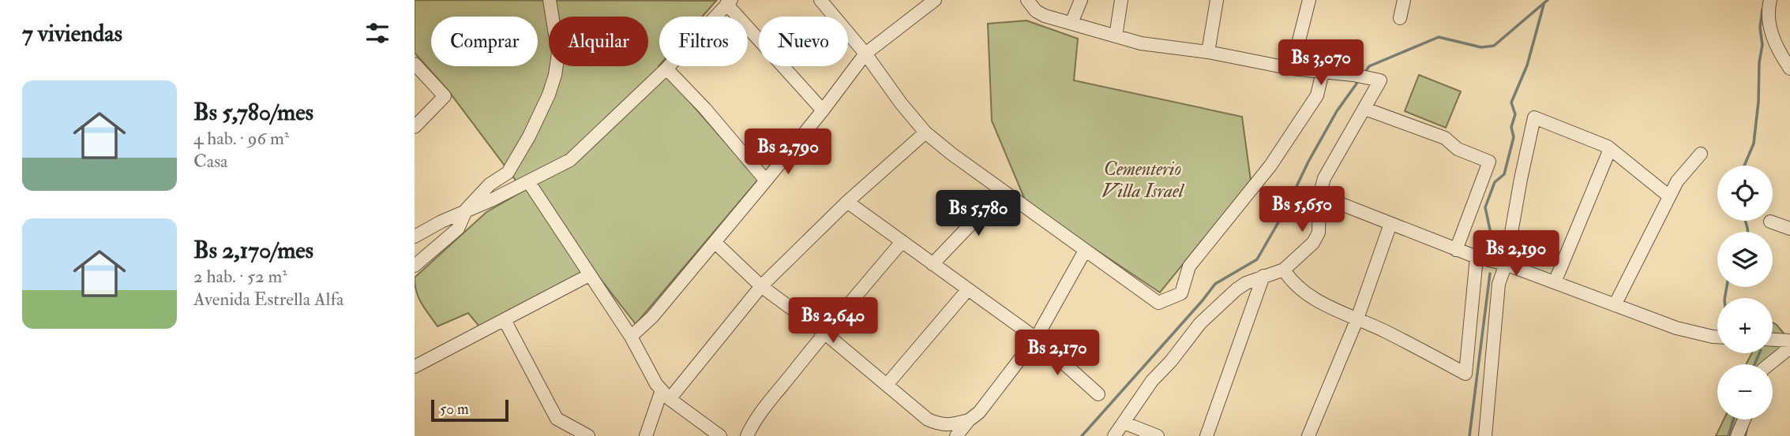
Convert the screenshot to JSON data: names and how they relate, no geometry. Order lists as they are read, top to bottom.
{
  "parks": ["Cementerio Villa Israel"],
  "scale_bar": "50 m",
  "page": {
    "heading": "7 viviendas",
    "chip": [
      "Comprar",
      "Alquilar",
      "Filtros",
      "Nuevo"
    ],
    "price": [
      "Bs 3,070",
      "Bs 2,790",
      "Bs 5,650",
      "Bs 5,780",
      "Bs 2,190",
      "Bs 2,640",
      "Bs 2,170"
    ],
    "list": [
      {
        "name": "Bs 5,780/mes",
        "note": "4 hab. · 96 m² · Casa"
      },
      {
        "name": "Bs 2,170/mes",
        "note": "2 hab. · 52 m² · Avenida Estrella Alfa"
      }
    ],
    "map_buttons": ["+", "−"],
    "scale": "50 m"
  }
}
